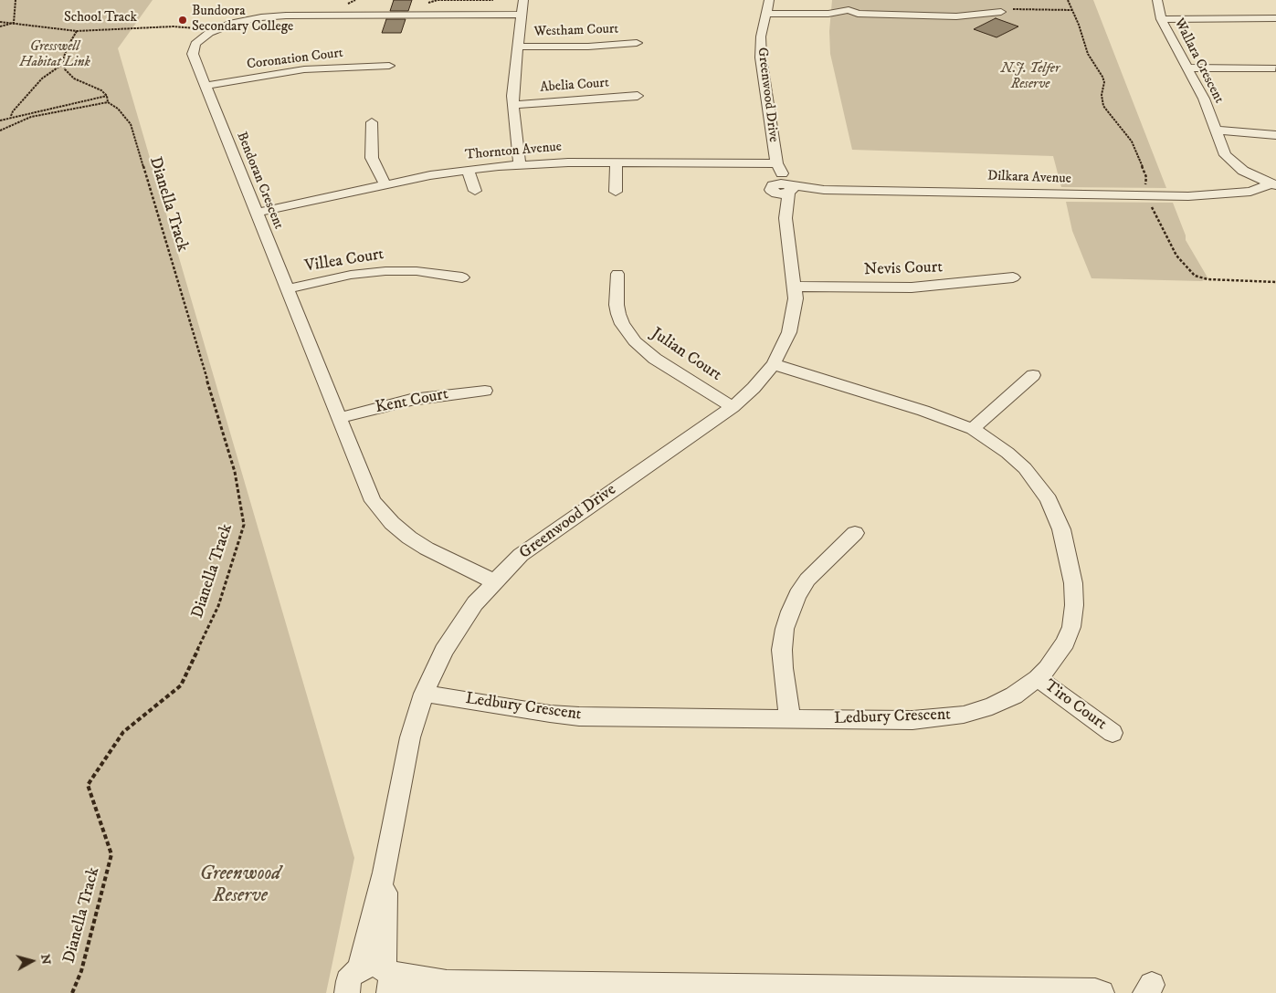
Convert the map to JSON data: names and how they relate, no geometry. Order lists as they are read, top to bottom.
{
  "streets": {
    "street": [
      "Westham Court",
      "Coronation Court",
      "Wallara Crescent",
      "Abelia Court",
      "Greenwood Drive",
      "Thornton Avenue",
      "Dilkara Avenue",
      "Bendoran Crescent",
      "Villea Court",
      "Nevis Court",
      "Julian Court",
      "Kent Court",
      "Tiro Court",
      "Ledbury Crescent"
    ],
    "path": ["School Track", "Dianella Track"]
  },
  "crossings": [
    ["Coronation Court", "Bendoran Crescent"],
    ["Wallara Crescent", "Dilkara Avenue"],
    ["Greenwood Drive", "Thornton Avenue"],
    ["Greenwood Drive", "Dilkara Avenue"],
    ["Greenwood Drive", "Bendoran Crescent"],
    ["Greenwood Drive", "Nevis Court"],
    ["Greenwood Drive", "Julian Court"],
    ["Greenwood Drive", "Ledbury Crescent"],
    ["Thornton Avenue", "Bendoran Crescent"],
    ["Bendoran Crescent", "Villea Court"],
    ["Bendoran Crescent", "Kent Court"],
    ["Tiro Court", "Ledbury Crescent"]
  ],
  "parks": ["Gresswell Habitat Link", "N.J. Telfer Reserve", "Greenwood Reserve"],
  "places": ["Bundoora Secondary College"],
  "north": "right"
}
